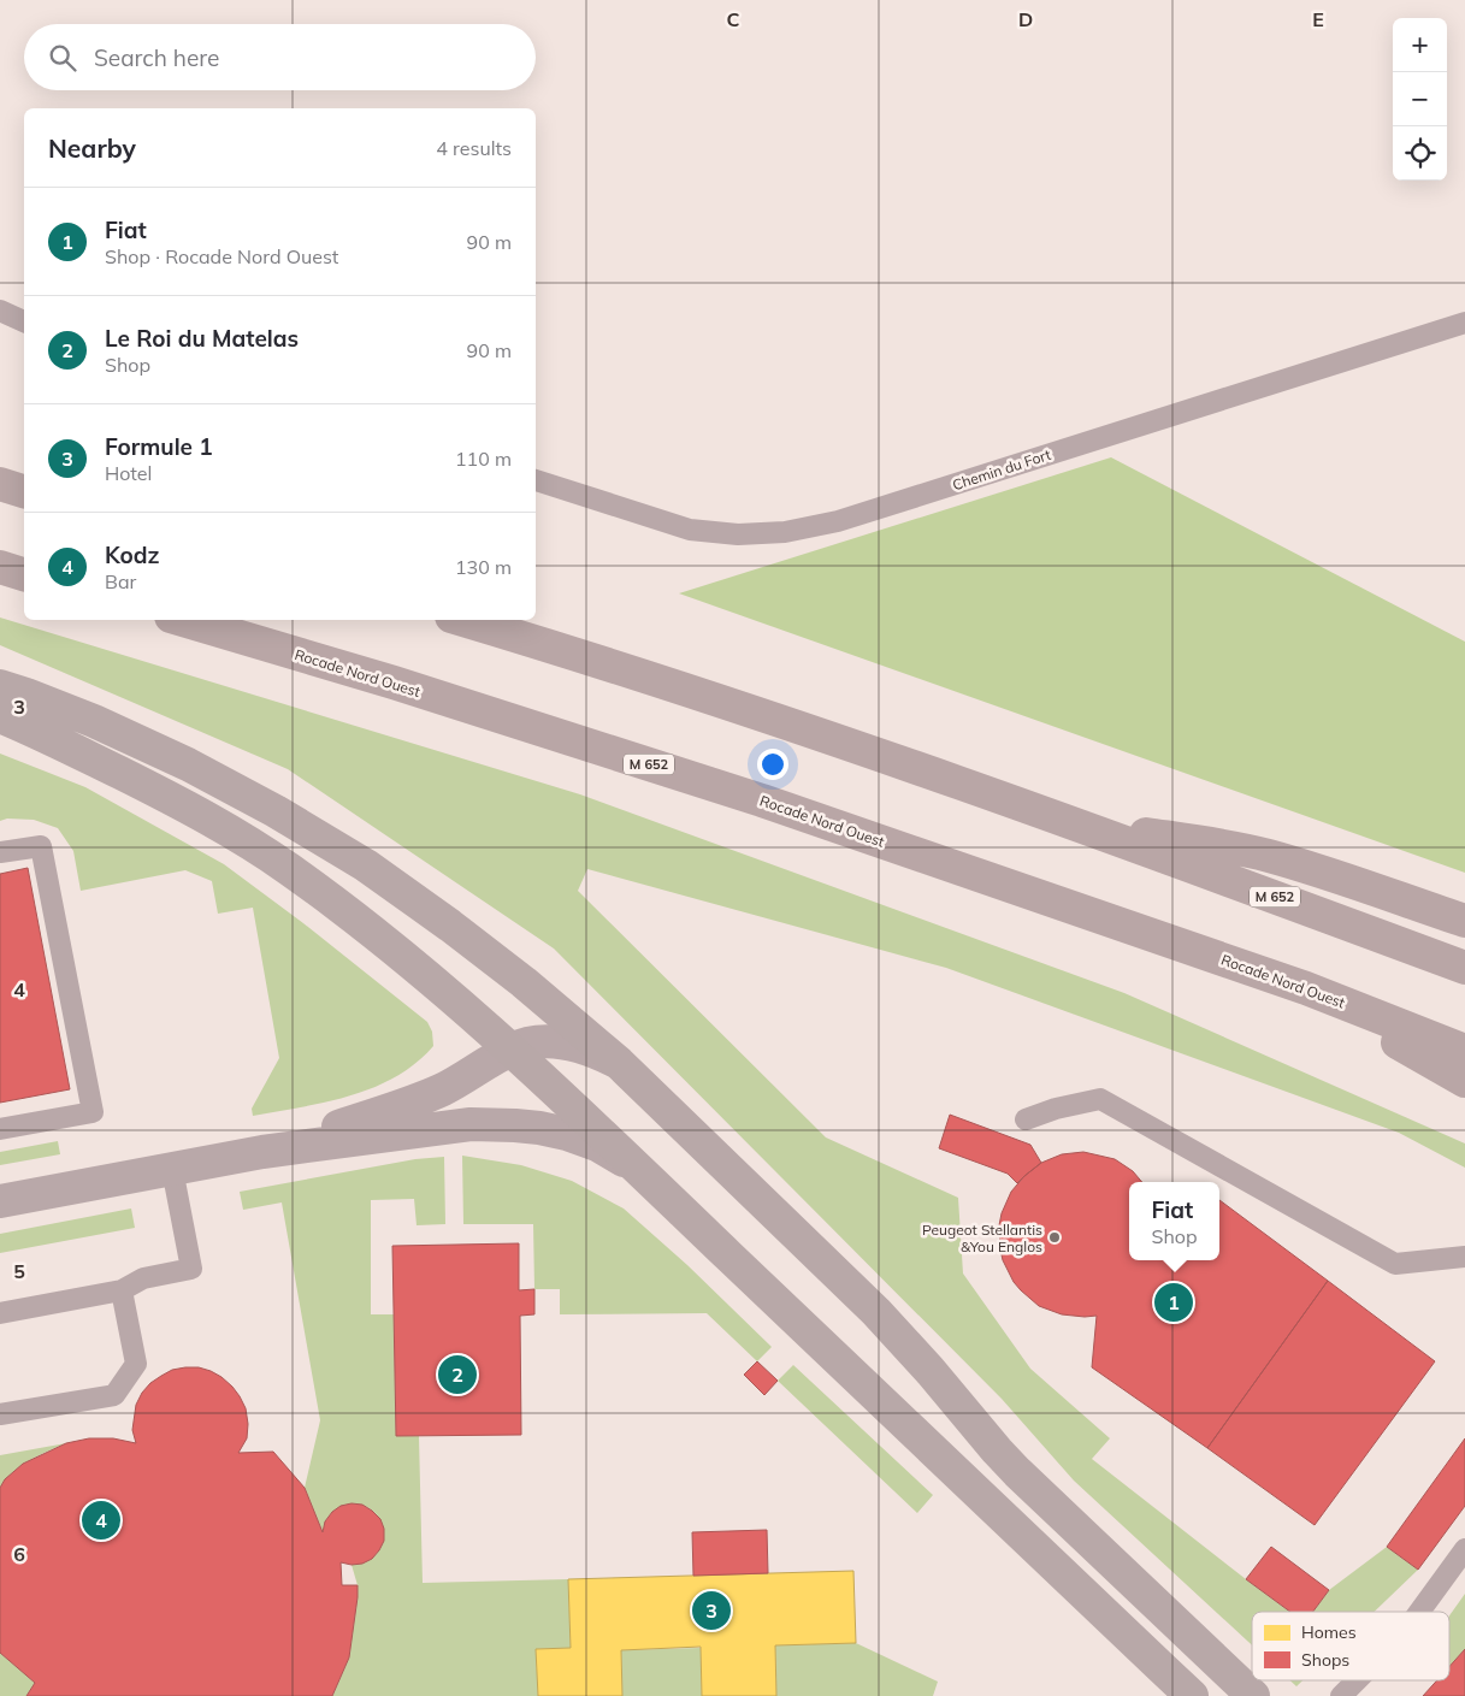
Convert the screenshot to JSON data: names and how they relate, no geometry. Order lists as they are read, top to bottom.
{
  "streets": {
    "highway": ["Rocade Nord Ouest", "M 652"],
    "lane": ["Chemin du Fort"]
  },
  "places": ["Peugeot Stellantis &You Englos"],
  "legend": ["Homes", "Shops"],
  "page": {
    "map_buttons": ["+", "−"],
    "search": "Search here",
    "heading": ["Nearby", "4 results"],
    "list": [
      {
        "mark": "1",
        "name": "Fiat",
        "note": "Shop · Rocade Nord Ouest",
        "value": "90 m"
      },
      {
        "mark": "2",
        "name": "Le Roi du Matelas",
        "note": "Shop",
        "value": "90 m"
      },
      {
        "mark": "3",
        "name": "Formule 1",
        "note": "Hotel",
        "value": "110 m"
      },
      {
        "mark": "4",
        "name": "Kodz",
        "note": "Bar",
        "value": "130 m"
      }
    ],
    "popup": ["Fiat", "Shop"],
    "pins": [
      "1",
      "2",
      "4",
      "3"
    ]
  },
  "grid": {
    "columns": ["C", "D", "E"],
    "rows": [
      "3",
      "4",
      "5",
      "6"
    ]
  }
}
